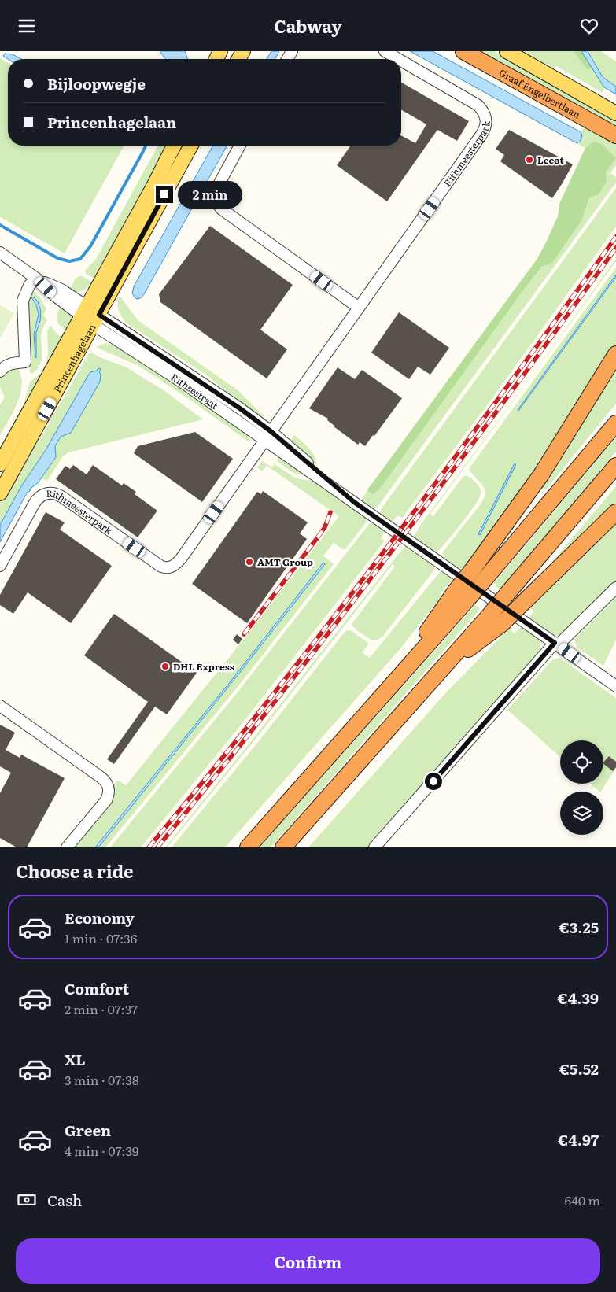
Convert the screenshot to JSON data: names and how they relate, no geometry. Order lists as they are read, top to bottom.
{
  "streets": {
    "highway": ["Graaf Engelbertlaan"],
    "main road": ["Princenhagelaan"],
    "street": ["Rithmeesterpark", "Rithsestraat"]
  },
  "crossings": [
    ["Rithmeesterpark", "Rithsestraat"],
    ["Princenhagelaan", "Rithsestraat"]
  ],
  "places": ["Lecot", "AMT Group", "DHL Express"],
  "page": {
    "header": "Cabway",
    "banner": ["Bijloopwegje", "Princenhagelaan"],
    "bubble": "2 min",
    "heading": "Choose a ride",
    "list": [
      {
        "name": "Economy",
        "note": "1 min · 07:36",
        "value": "€3.25"
      },
      {
        "name": "Comfort",
        "note": "2 min · 07:37",
        "value": "€4.39"
      },
      {
        "name": "XL",
        "note": "3 min · 07:38",
        "value": "€5.52"
      },
      {
        "name": "Green",
        "note": "4 min · 07:39",
        "value": "€4.97"
      }
    ],
    "pay": ["Cash", "640 m"],
    "buttons": "Confirm"
  }
}
